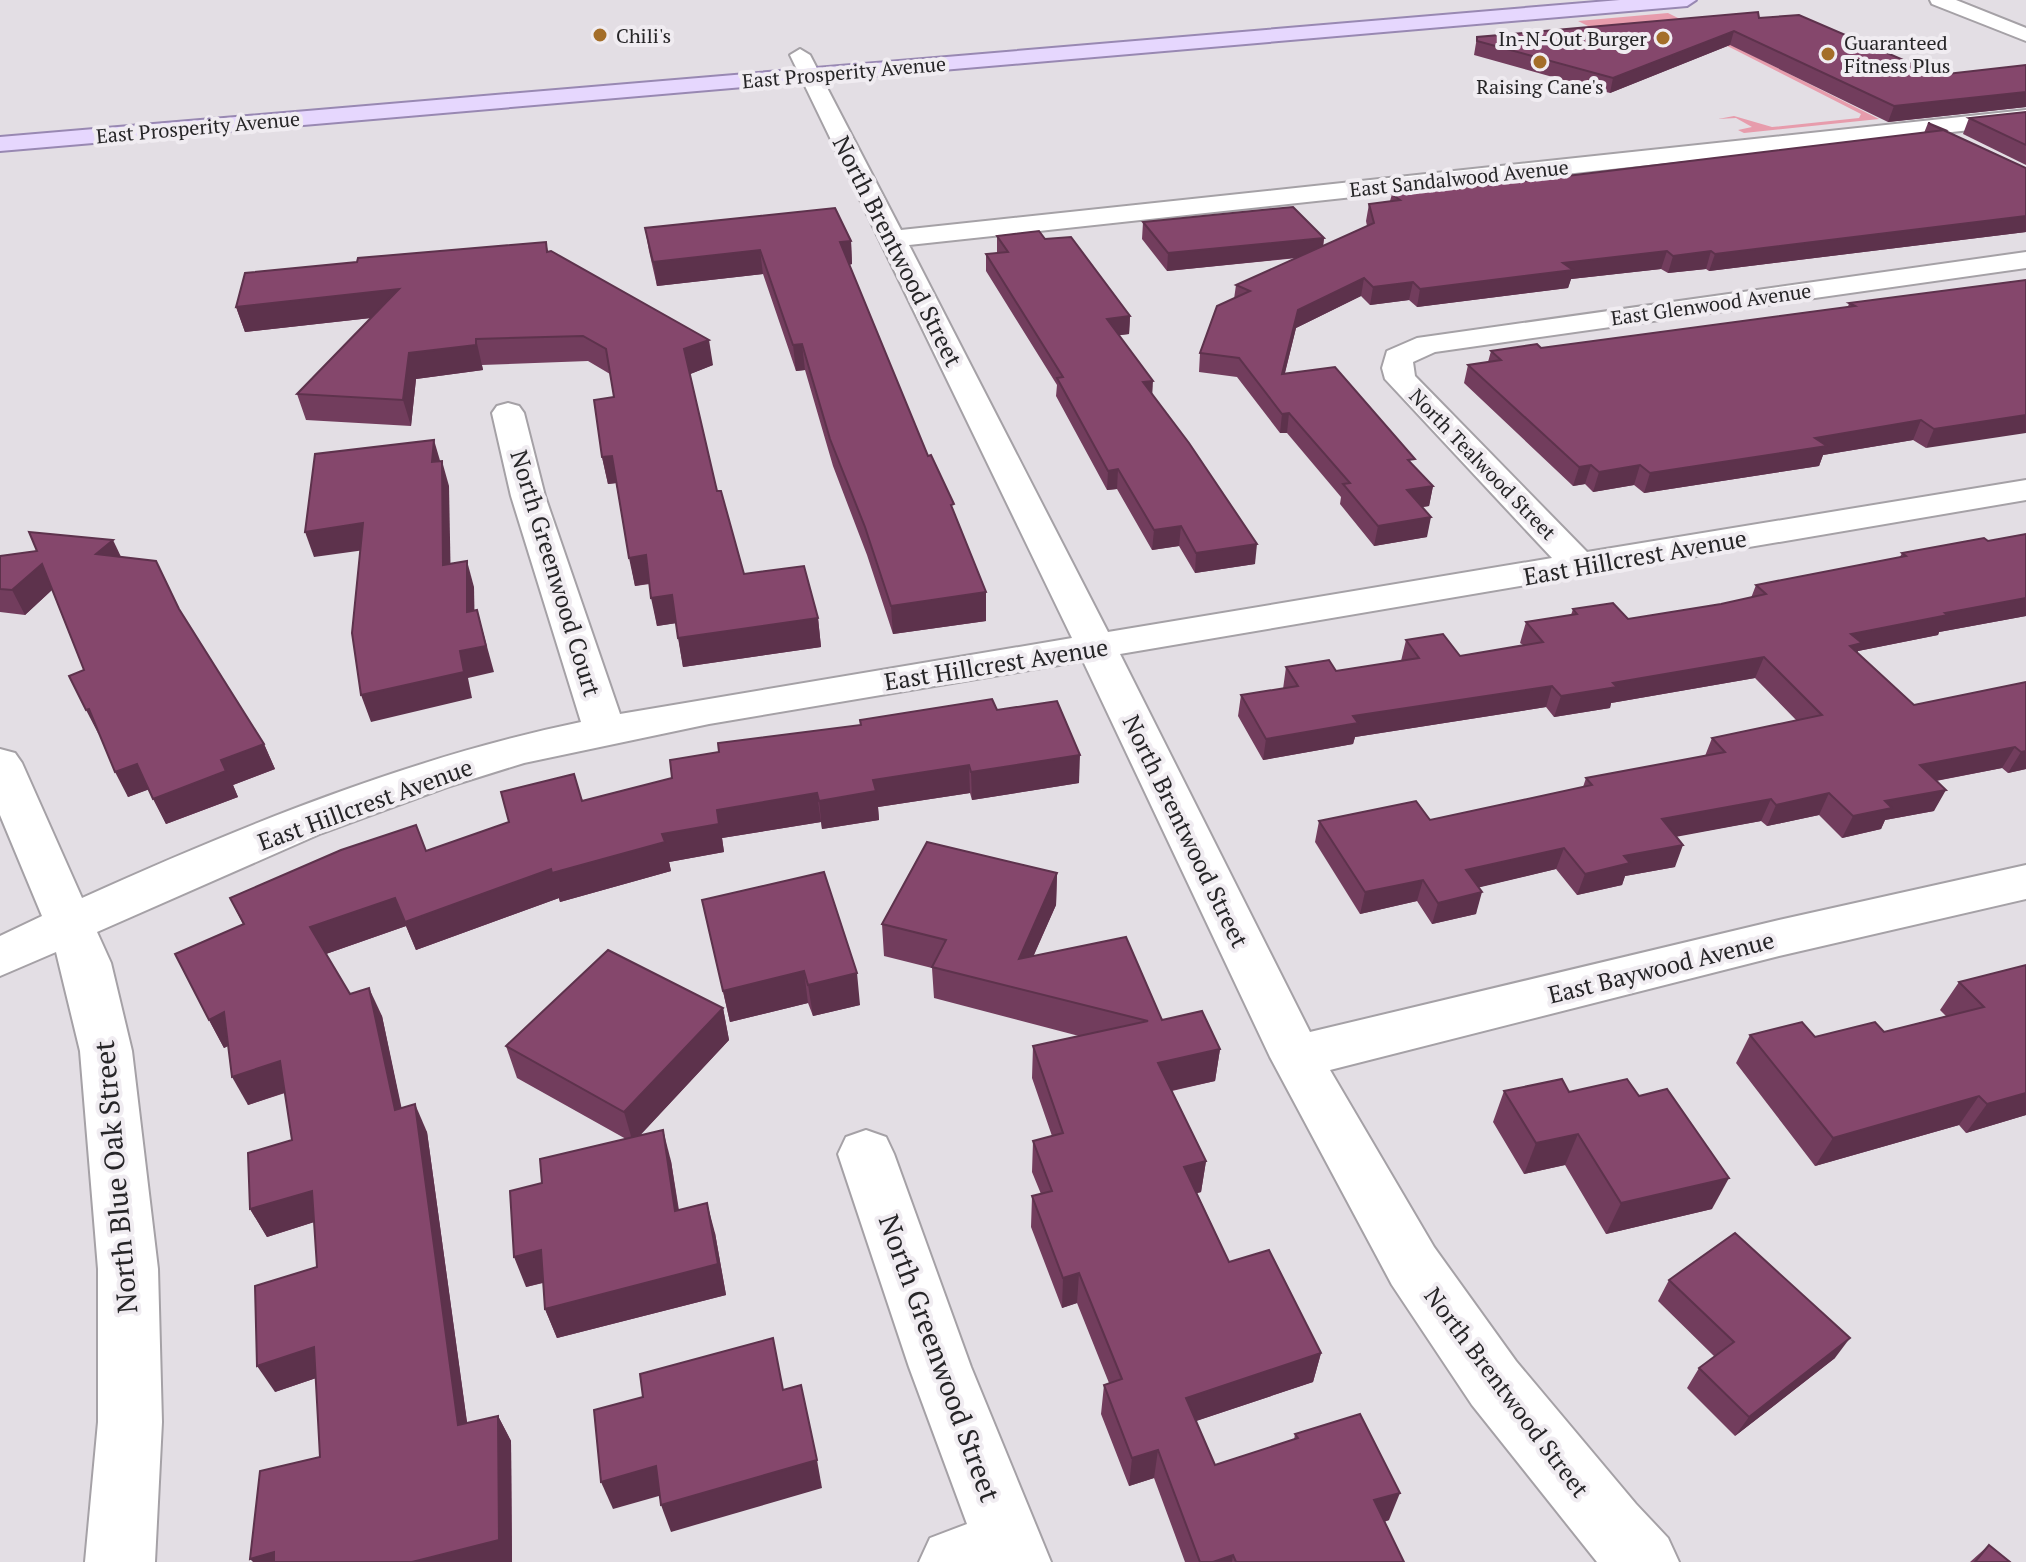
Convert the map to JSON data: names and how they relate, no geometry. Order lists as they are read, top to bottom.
{
  "streets": {
    "main road": ["East Prosperity Avenue"],
    "street": [
      "East Sandalwood Avenue",
      "North Brentwood Street",
      "East Glenwood Avenue",
      "North Tealwood Street",
      "East Hillcrest Avenue",
      "North Greenwood Court",
      "East Baywood Avenue",
      "North Blue Oak Street",
      "North Greenwood Street"
    ]
  },
  "crossings": [
    ["East Prosperity Avenue", "North Brentwood Street"],
    ["East Sandalwood Avenue", "North Brentwood Street"],
    ["North Brentwood Street", "East Hillcrest Avenue"],
    ["North Brentwood Street", "East Baywood Avenue"],
    ["East Glenwood Avenue", "North Tealwood Street"],
    ["North Tealwood Street", "East Hillcrest Avenue"],
    ["East Hillcrest Avenue", "North Greenwood Court"],
    ["East Hillcrest Avenue", "North Blue Oak Street"]
  ],
  "places": [
    "Chili's",
    "In-N-Out Burger",
    "Guaranteed Fitness Plus",
    "Raising Cane's"
  ]
}
